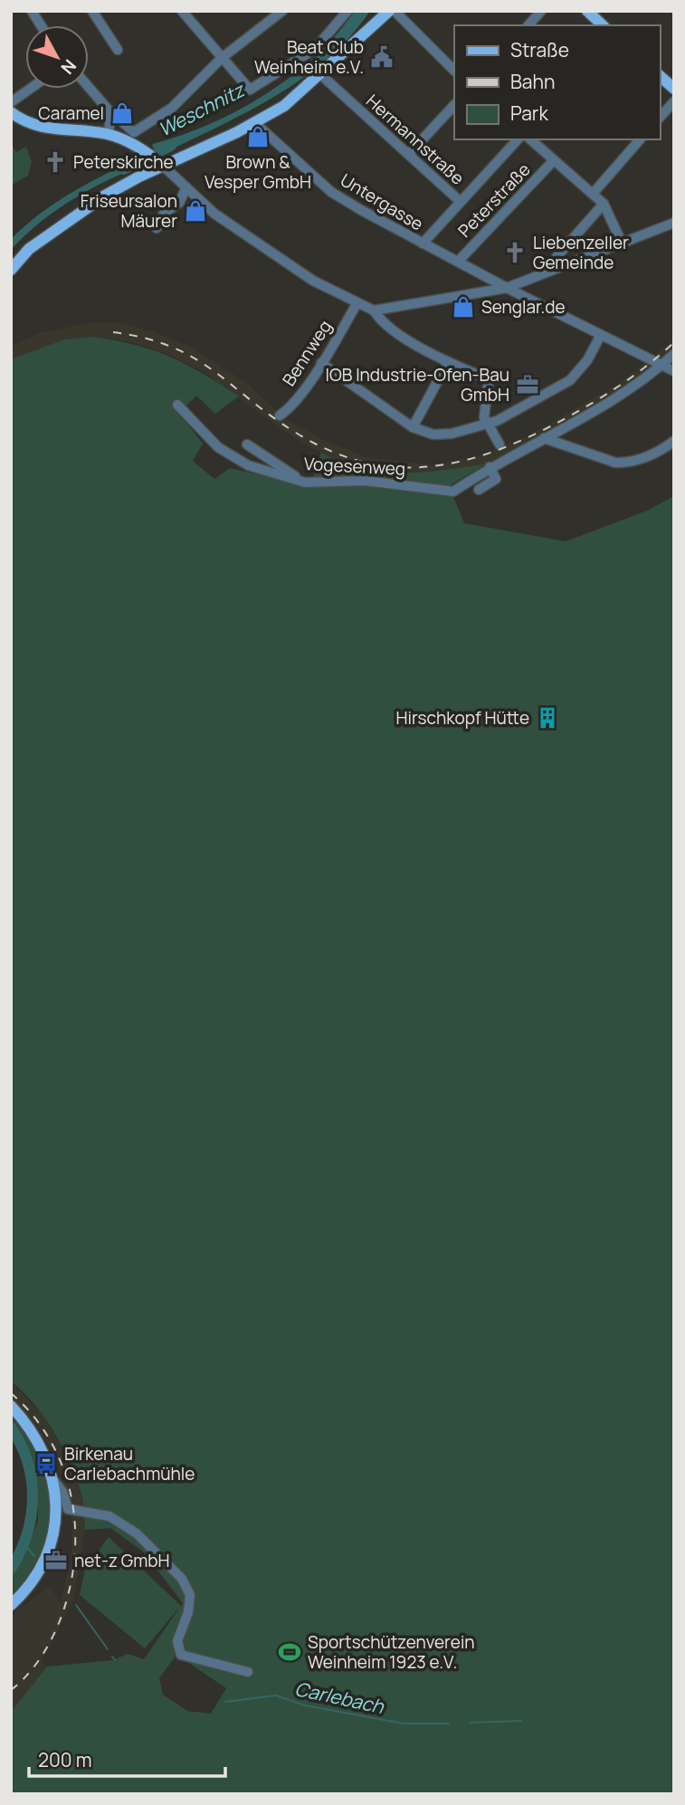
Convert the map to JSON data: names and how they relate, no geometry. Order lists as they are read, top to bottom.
{
  "streets": {
    "street": [
      "Hermannstraße",
      "Peterstraße",
      "Untergasse",
      "Bennweg",
      "Vogesenweg"
    ]
  },
  "crossings": [
    ["Peterstraße", "Untergasse"]
  ],
  "water": ["Weschnitz", "Carlebach"],
  "places": {
    "public building": ["Beat Club Weinheim e.V."],
    "shop": [
      "Caramel",
      "Brown & Vesper GmbH",
      "Friseursalon Mäurer",
      "Senglar.de"
    ],
    "church": ["Peterskirche", "Liebenzeller Gemeinde"],
    "office": ["IOB Industrie-Ofen-Bau GmbH", "net-z GmbH"],
    "building": ["Hirschkopf Hütte"],
    "bus stop": ["Birkenau Carlebachmühle"],
    "sports": ["Sportschützenverein Weinheim 1923 e.V."]
  },
  "legend": ["Straße", "Bahn", "Park"],
  "scale_bar": "200 m",
  "north": "bottom right"
}
